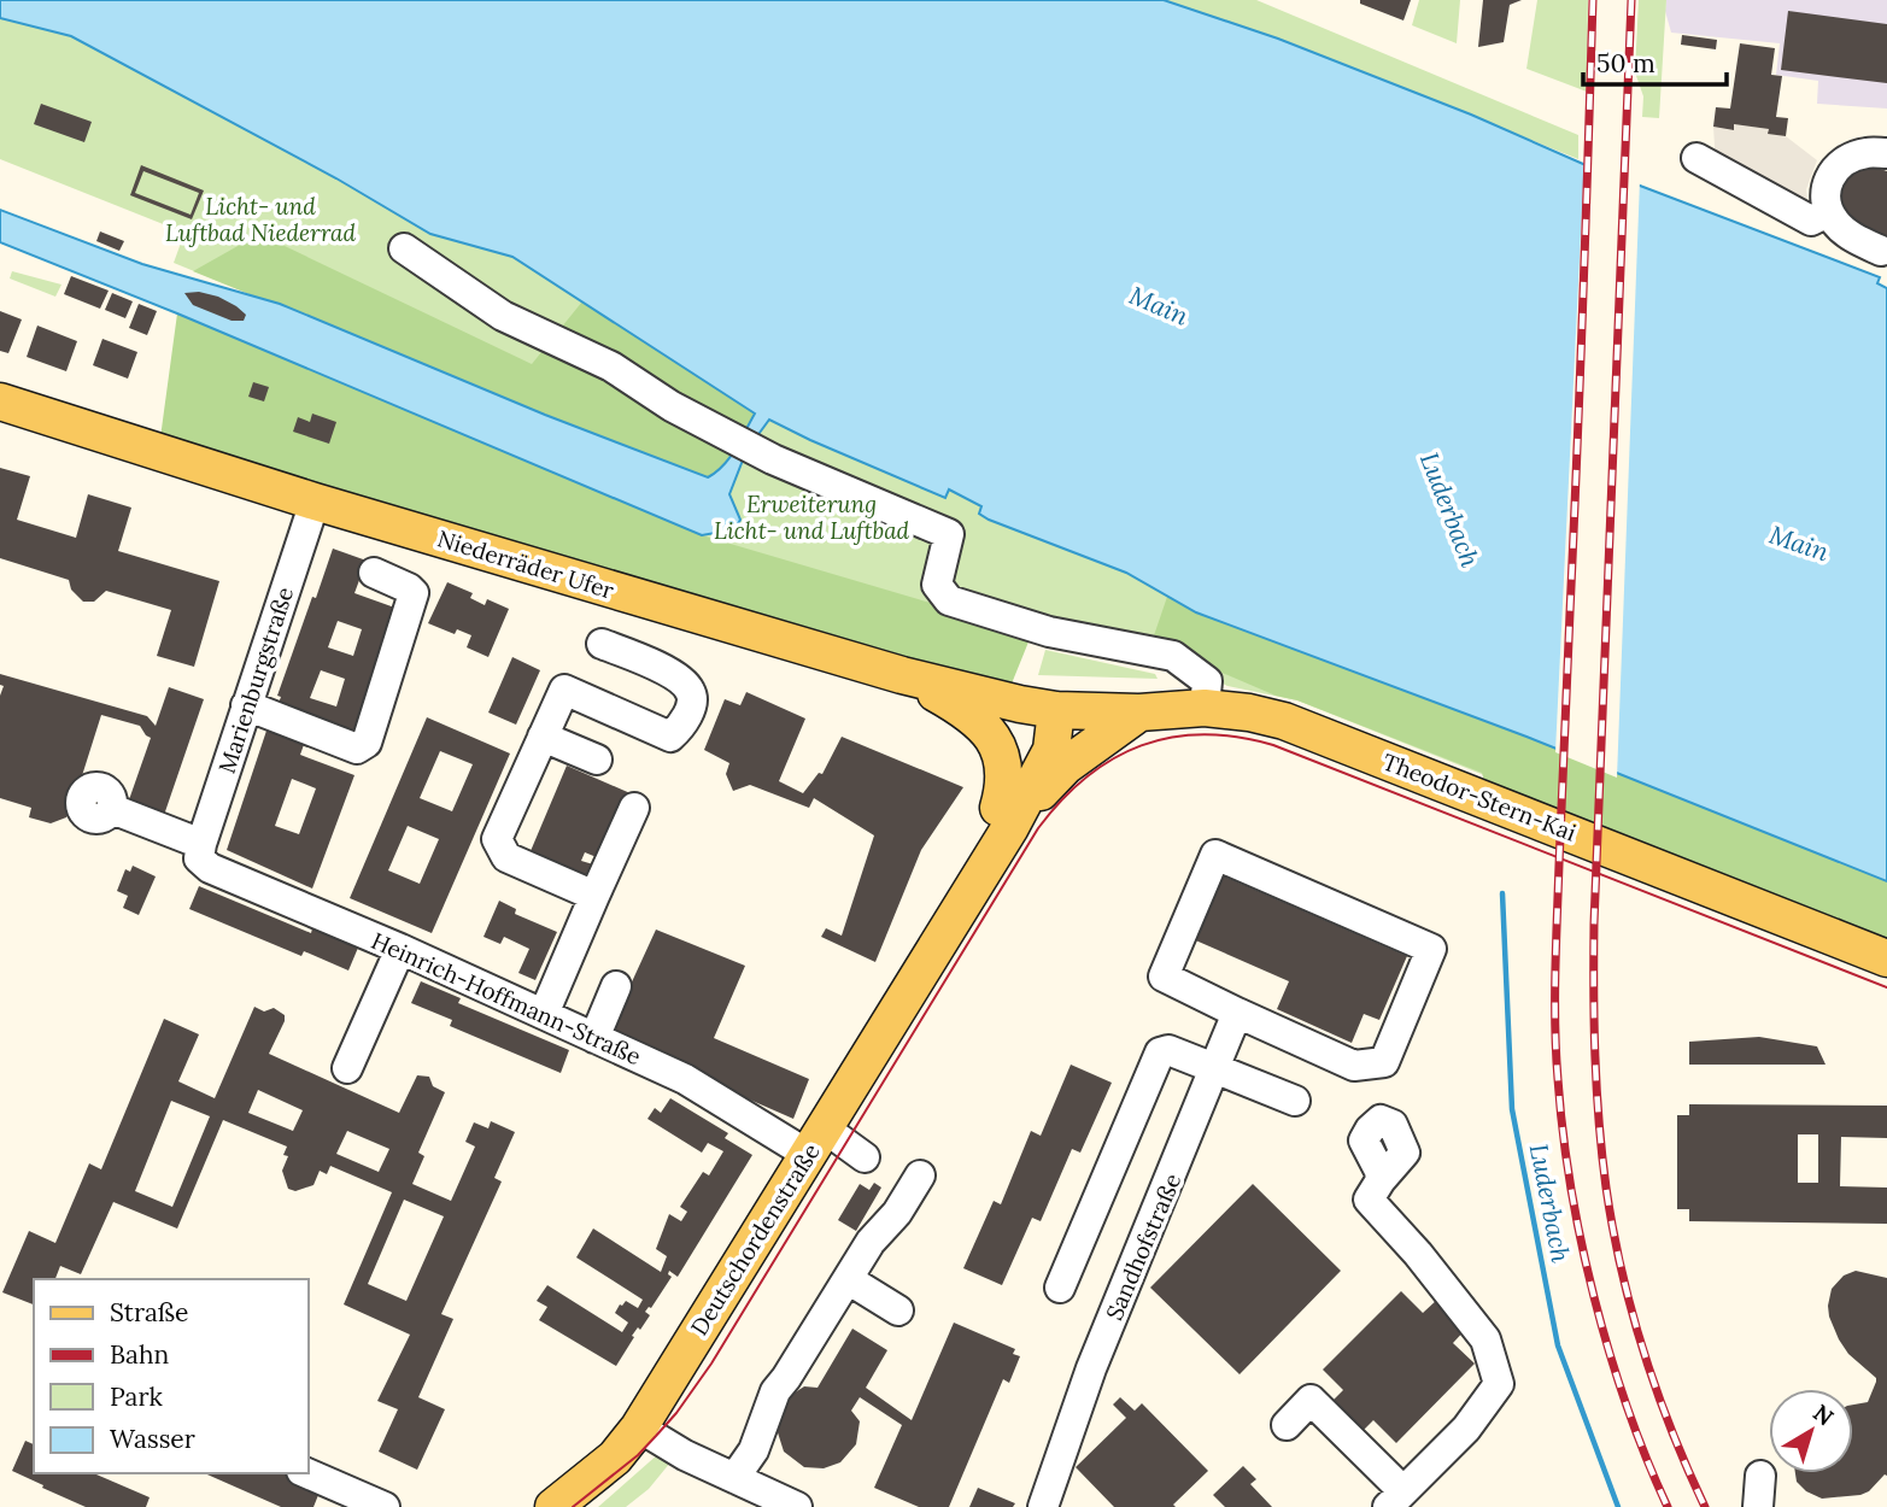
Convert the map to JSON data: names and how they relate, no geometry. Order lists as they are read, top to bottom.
{
  "streets": {
    "main road": ["Niederräder Ufer", "Theodor-Stern-Kai", "Deutschordenstraße"],
    "street": ["Marienburgstraße", "Heinrich-Hoffmann-Straße", "Sandhofstraße"]
  },
  "crossings": [
    ["Niederräder Ufer", "Marienburgstraße"],
    ["Niederräder Ufer", "Theodor-Stern-Kai"],
    ["Niederräder Ufer", "Deutschordenstraße"],
    ["Marienburgstraße", "Heinrich-Hoffmann-Straße"],
    ["Theodor-Stern-Kai", "Deutschordenstraße"],
    ["Heinrich-Hoffmann-Straße", "Deutschordenstraße"]
  ],
  "water": ["Main", "Luderbach"],
  "parks": ["Licht- und Luftbad Niederrad", "Erweiterung Licht- und Luftbad"],
  "legend": [
    "Straße",
    "Bahn",
    "Park",
    "Wasser"
  ],
  "scale_bar": "50 m",
  "north": "top right"
}
